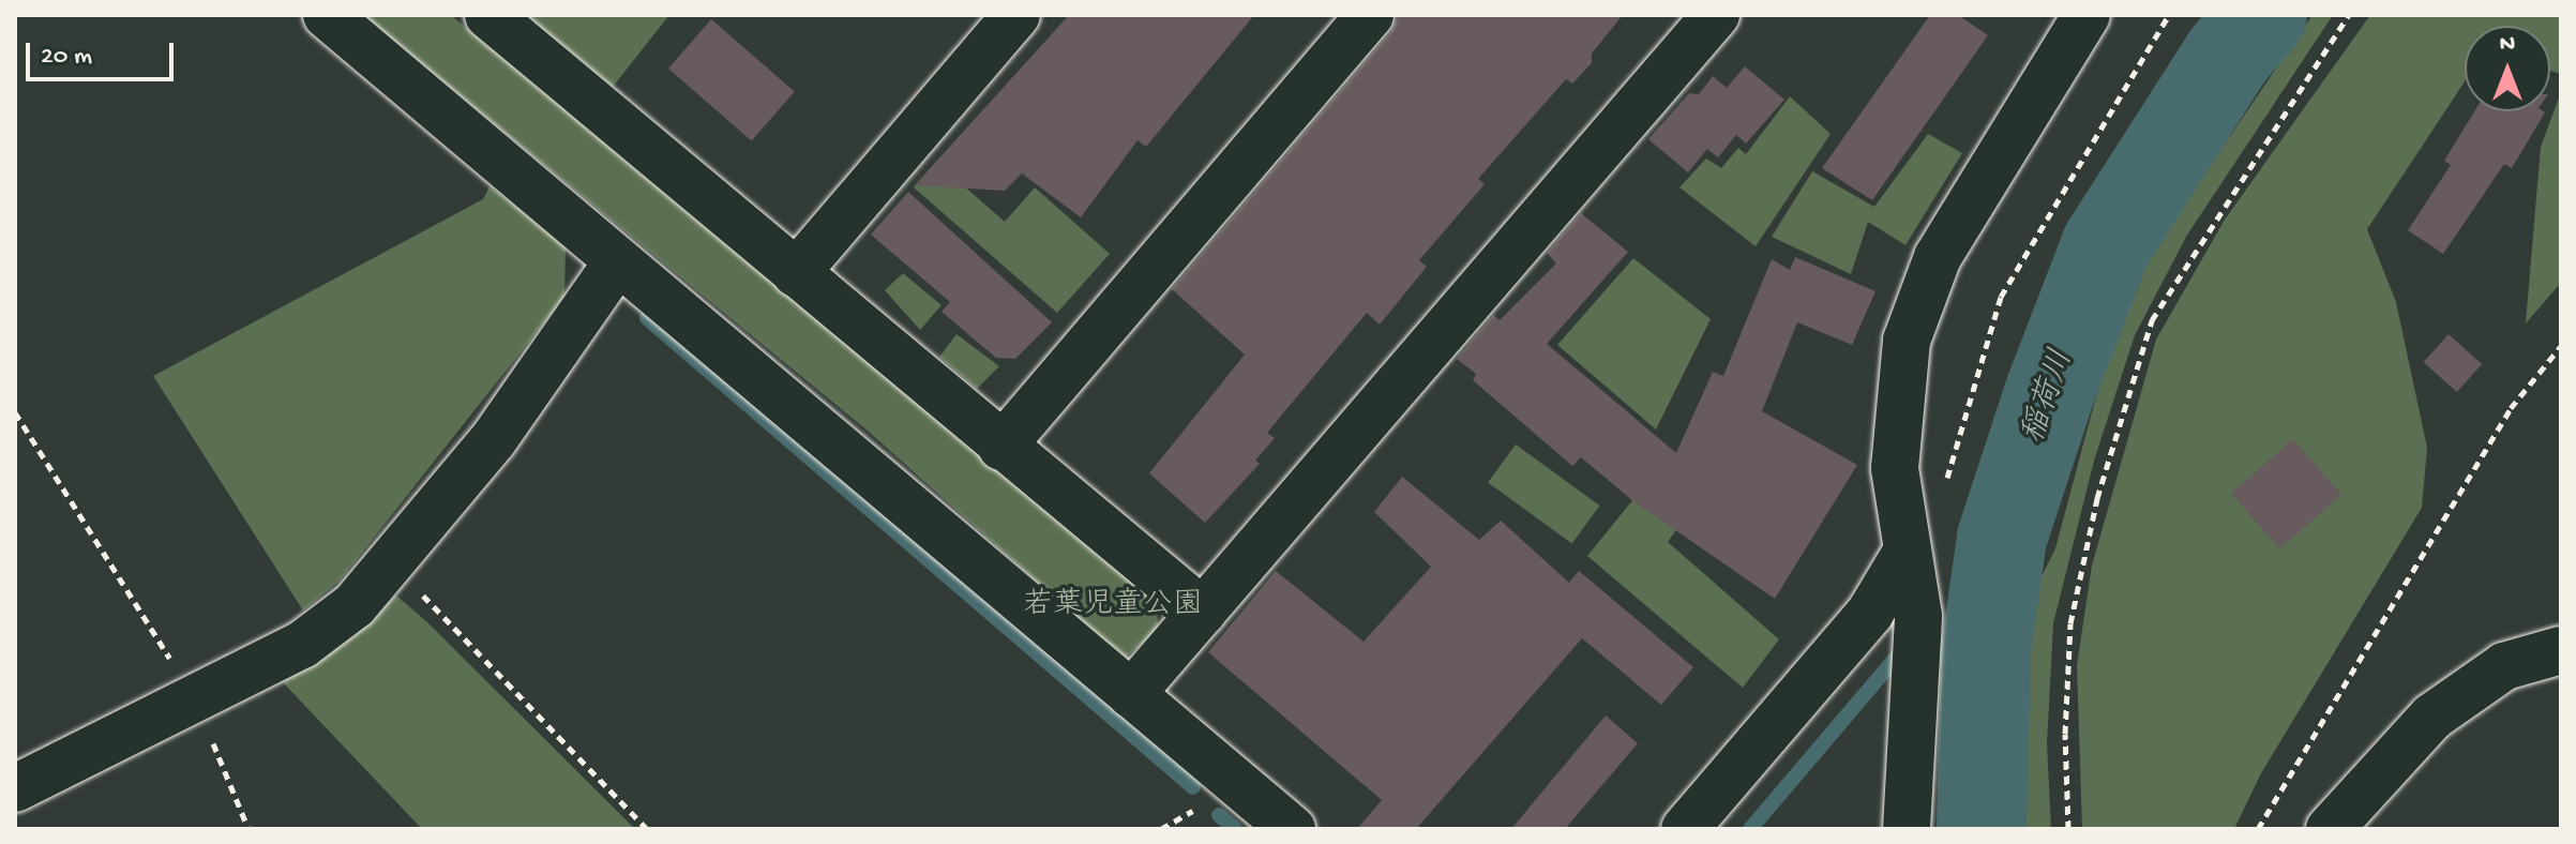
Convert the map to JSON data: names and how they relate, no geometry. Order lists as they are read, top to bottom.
{
  "water": ["稲荷川"],
  "parks": ["若葉児童公園"],
  "scale_bar": "20 m",
  "north": "top"
}
